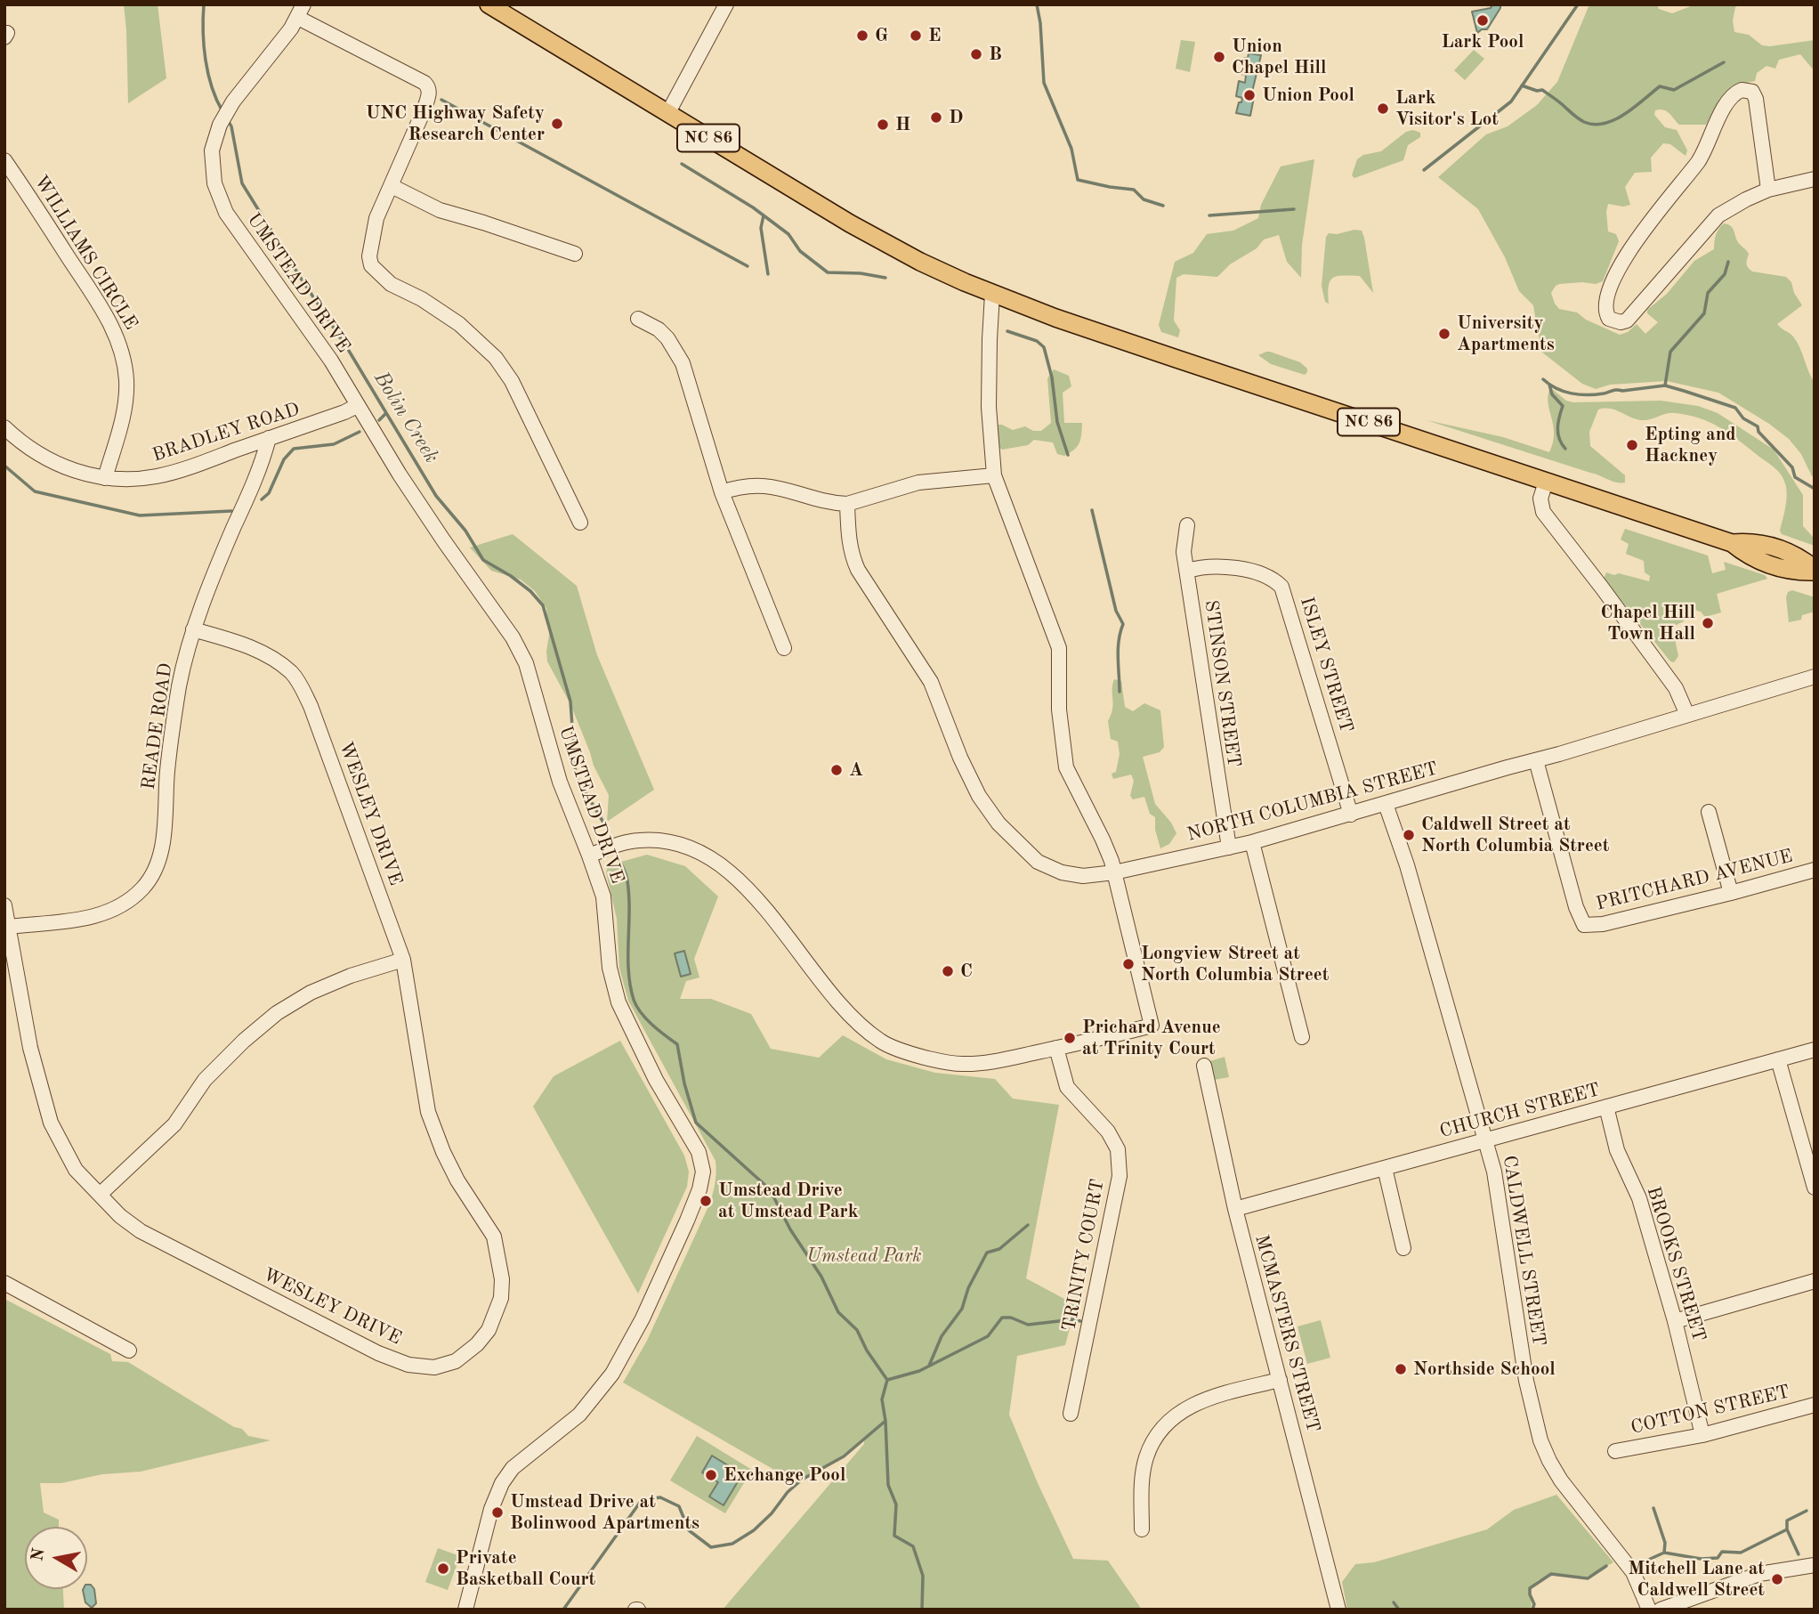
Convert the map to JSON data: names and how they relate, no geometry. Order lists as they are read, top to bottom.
{
  "streets": {
    "main road": ["NC 86"],
    "street": [
      "WILLIAMS CIRCLE",
      "UMSTEAD DRIVE",
      "BRADLEY ROAD",
      "ISLEY STREET",
      "STINSON STREET",
      "READE ROAD",
      "NORTH COLUMBIA STREET",
      "WESLEY DRIVE",
      "PRITCHARD AVENUE",
      "CHURCH STREET",
      "CALDWELL STREET",
      "TRINITY COURT",
      "BROOKS STREET",
      "MCMASTERS STREET",
      "COTTON STREET"
    ]
  },
  "crossings": [
    ["WILLIAMS CIRCLE", "BRADLEY ROAD"],
    ["UMSTEAD DRIVE", "BRADLEY ROAD"],
    ["BRADLEY ROAD", "READE ROAD"],
    ["ISLEY STREET", "STINSON STREET"],
    ["ISLEY STREET", "NORTH COLUMBIA STREET"],
    ["STINSON STREET", "NORTH COLUMBIA STREET"],
    ["READE ROAD", "WESLEY DRIVE"],
    ["NORTH COLUMBIA STREET", "PRITCHARD AVENUE"],
    ["NORTH COLUMBIA STREET", "CALDWELL STREET"],
    ["CHURCH STREET", "CALDWELL STREET"],
    ["CHURCH STREET", "BROOKS STREET"],
    ["CHURCH STREET", "MCMASTERS STREET"],
    ["BROOKS STREET", "COTTON STREET"]
  ],
  "water": ["Bolin Creek"],
  "parks": ["Umstead Park"],
  "places": [
    "Lark Pool",
    "G",
    "E",
    "B",
    "Union Chapel Hill",
    "Union Pool",
    "Lark Visitor's Lot",
    "D",
    "UNC Highway Safety Research Center",
    "H",
    "University Apartments",
    "Epting and Hackney",
    "Chapel Hill Town Hall",
    "A",
    "Caldwell Street at North Columbia Street",
    "Longview Street at North Columbia Street",
    "C",
    "Prichard Avenue at Trinity Court",
    "Umstead Drive at Umstead Park",
    "Northside School",
    "Exchange Pool",
    "Umstead Drive at Bolinwood Apartments",
    "Private Basketball Court",
    "Mitchell Lane at Caldwell Street"
  ],
  "north": "left"
}
